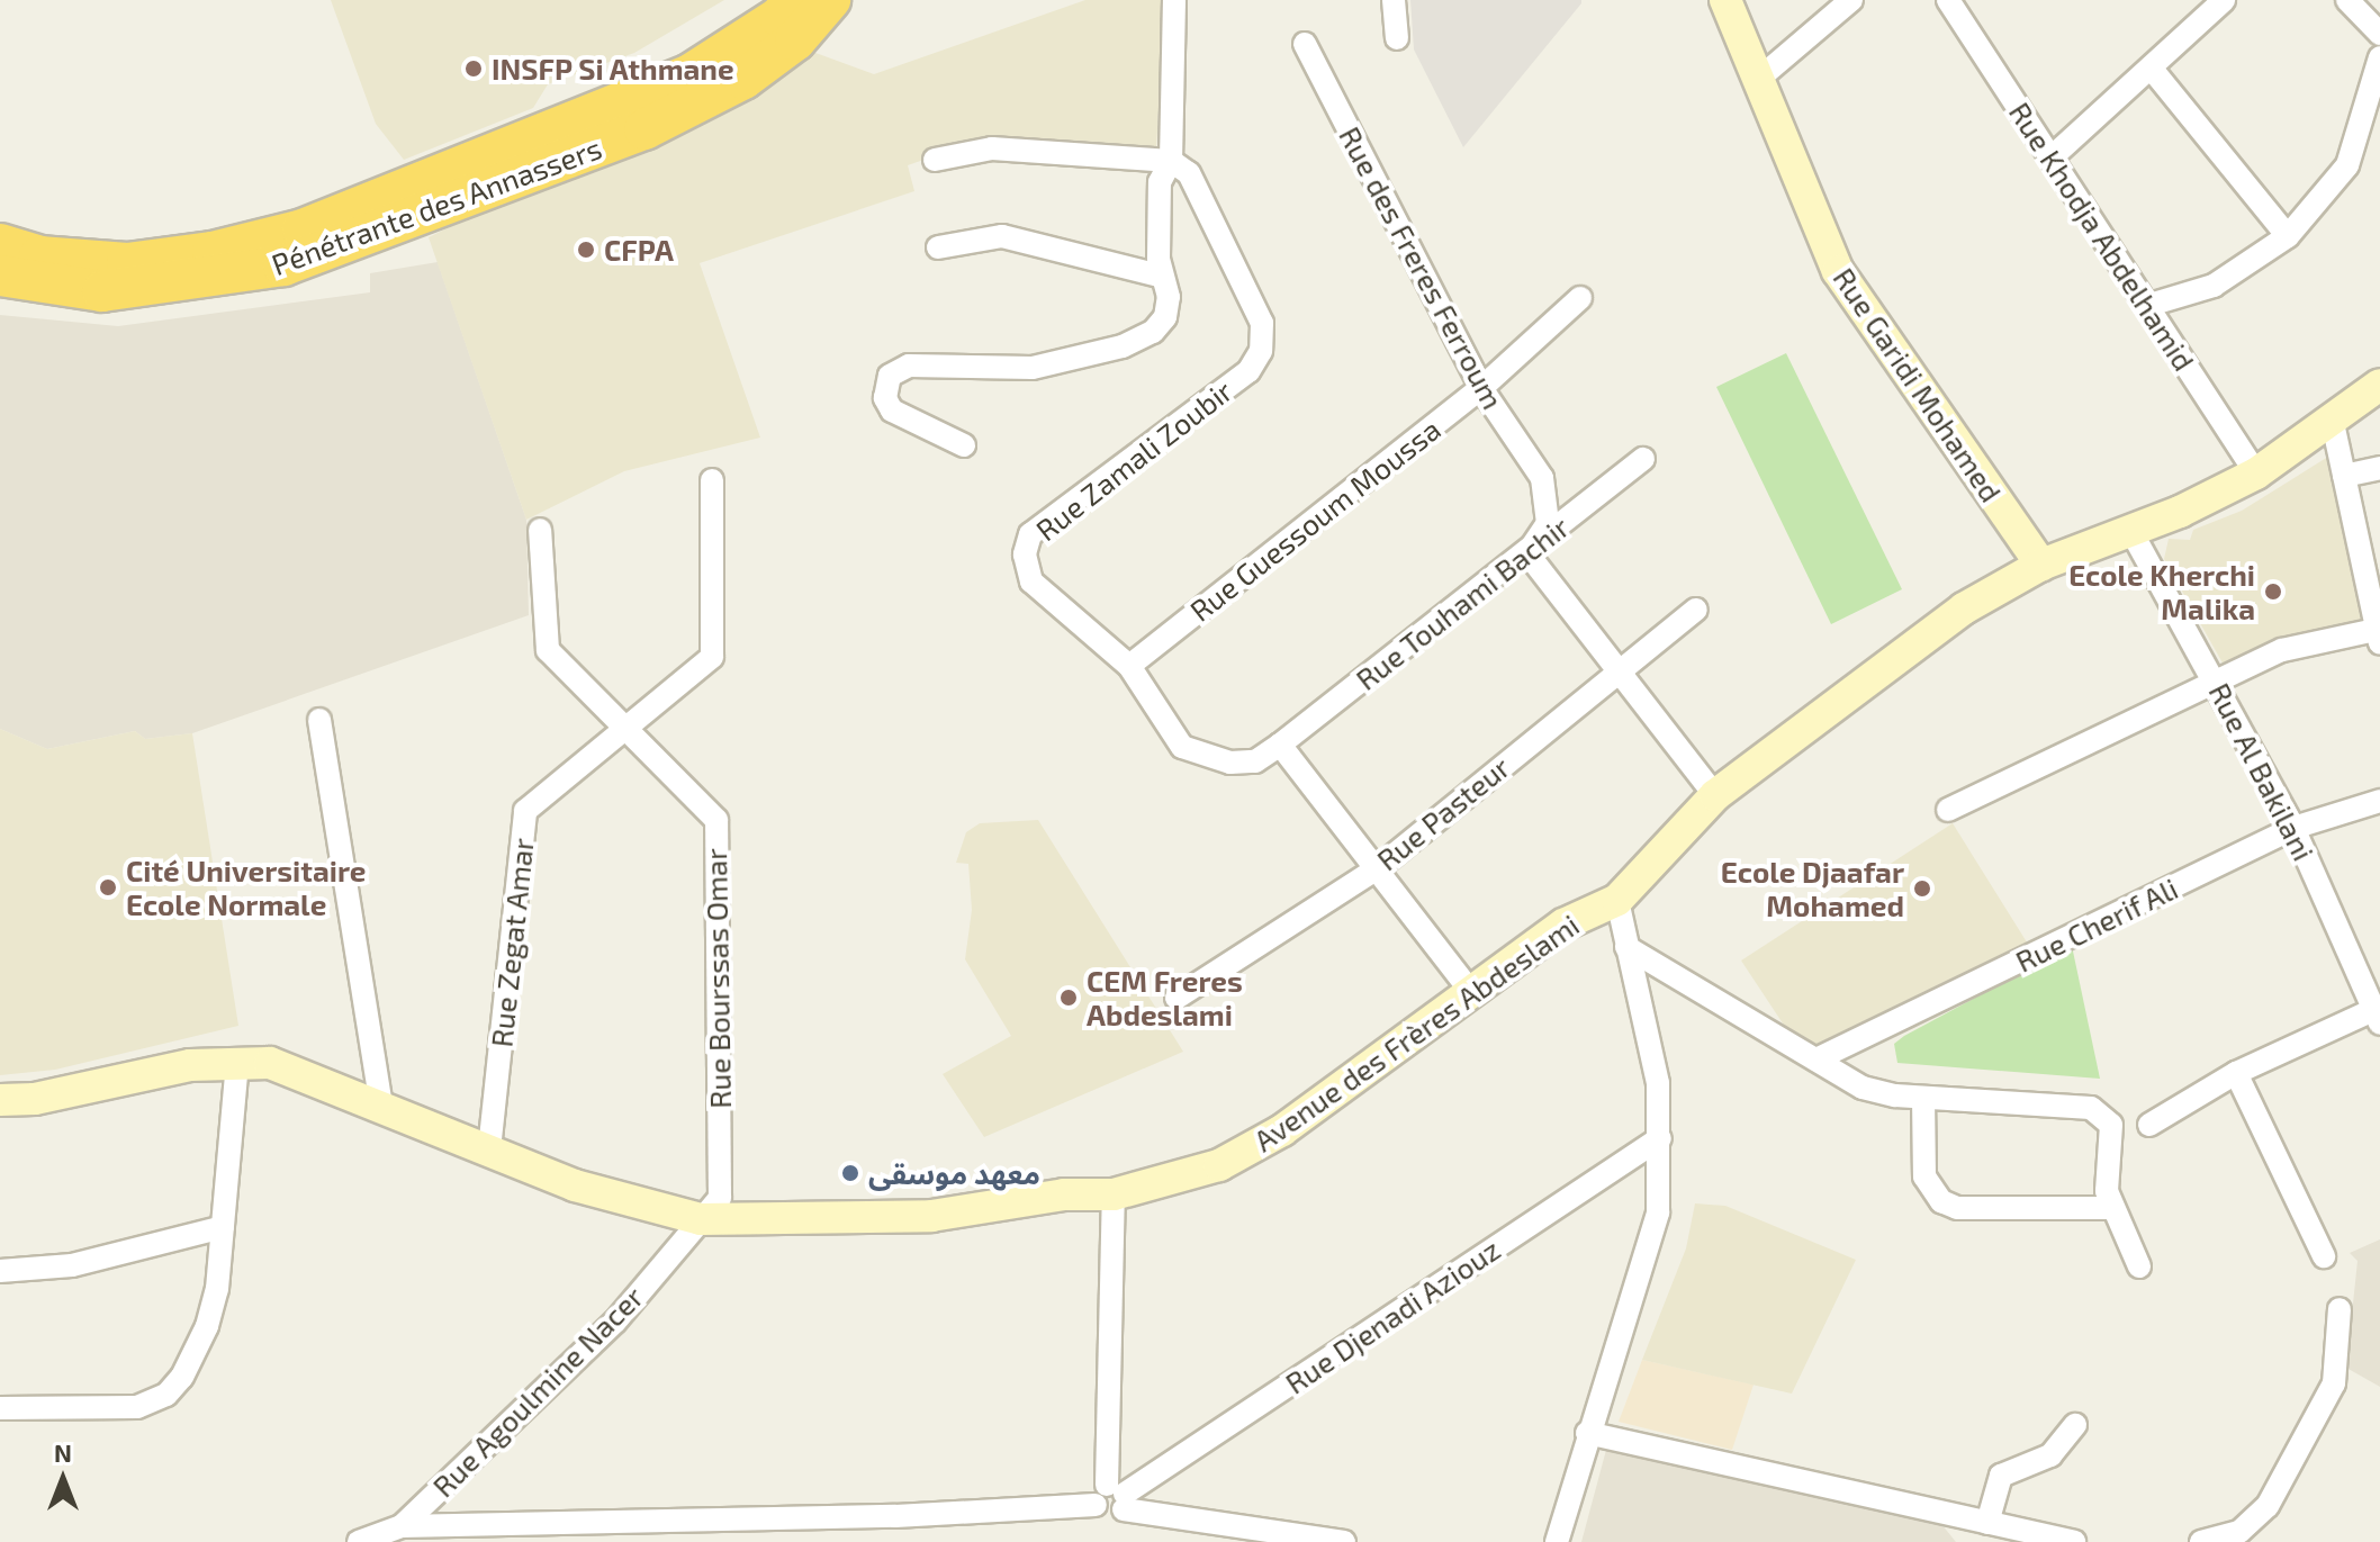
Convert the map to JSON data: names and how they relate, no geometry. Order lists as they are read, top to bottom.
{
  "streets": {
    "highway": ["Pénétrante des Annassers"],
    "main road": ["Rue Garidi Mohamed", "Avenue des Frères Abdeslami"],
    "street": [
      "Rue Khodja Abdelhamid",
      "Rue des Freres Ferroum",
      "Rue Zamali Zoubir",
      "Rue Guessoum Moussa",
      "Rue Touhami Bachir",
      "Rue Al Bakilani",
      "Rue Pasteur",
      "Rue Cherif Ali",
      "Rue Zegat Amar",
      "Rue Bourssas Omar",
      "Rue Djenadi Aziouz",
      "Rue Agoulmine Nacer"
    ]
  },
  "crossings": [
    ["Rue Khodja Abdelhamid", "Avenue des Frères Abdeslami"],
    ["Rue des Freres Ferroum", "Rue Guessoum Moussa"],
    ["Rue des Freres Ferroum", "Rue Touhami Bachir"],
    ["Rue Garidi Mohamed", "Avenue des Frères Abdeslami"],
    ["Rue Zamali Zoubir", "Rue Guessoum Moussa"],
    ["Rue Zamali Zoubir", "Rue Touhami Bachir"],
    ["Rue Al Bakilani", "Rue Cherif Ali"],
    ["Rue Al Bakilani", "Avenue des Frères Abdeslami"],
    ["Rue Zegat Amar", "Rue Bourssas Omar"],
    ["Rue Zegat Amar", "Avenue des Frères Abdeslami"],
    ["Rue Bourssas Omar", "Avenue des Frères Abdeslami"],
    ["Rue Bourssas Omar", "Rue Agoulmine Nacer"],
    ["Avenue des Frères Abdeslami", "Rue Agoulmine Nacer"]
  ],
  "places": [
    "INSFP Si Athmane",
    "CFPA",
    "Ecole Kherchi Malika",
    "Cité Universitaire Ecole Normale",
    "Ecole Djaafar Mohamed",
    "CEM Freres Abdeslami",
    "معهد موسقى"
  ],
  "north": "top"
}
